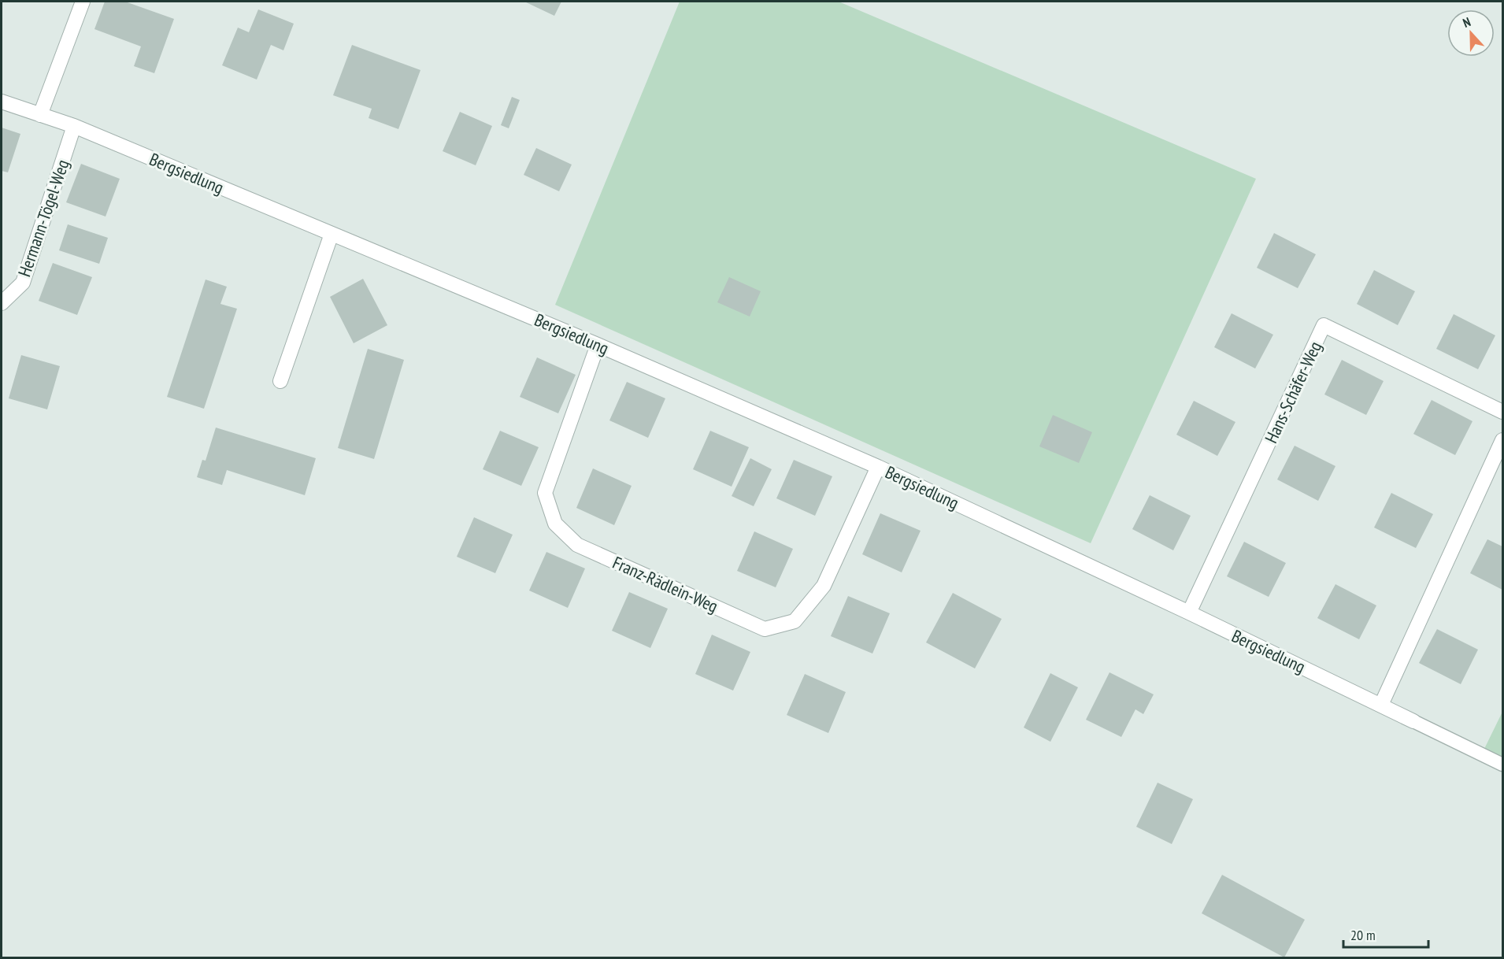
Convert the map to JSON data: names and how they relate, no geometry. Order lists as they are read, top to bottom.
{
  "streets": {
    "street": [
      "Bergsiedlung",
      "Hermann-Tögel-Weg",
      "Hans-Schäfer-Weg",
      "Franz-Rädlein-Weg"
    ]
  },
  "crossings": [
    ["Bergsiedlung", "Hermann-Tögel-Weg"],
    ["Bergsiedlung", "Hans-Schäfer-Weg"],
    ["Bergsiedlung", "Franz-Rädlein-Weg"]
  ],
  "scale_bar": "20 m",
  "north": "top"
}
